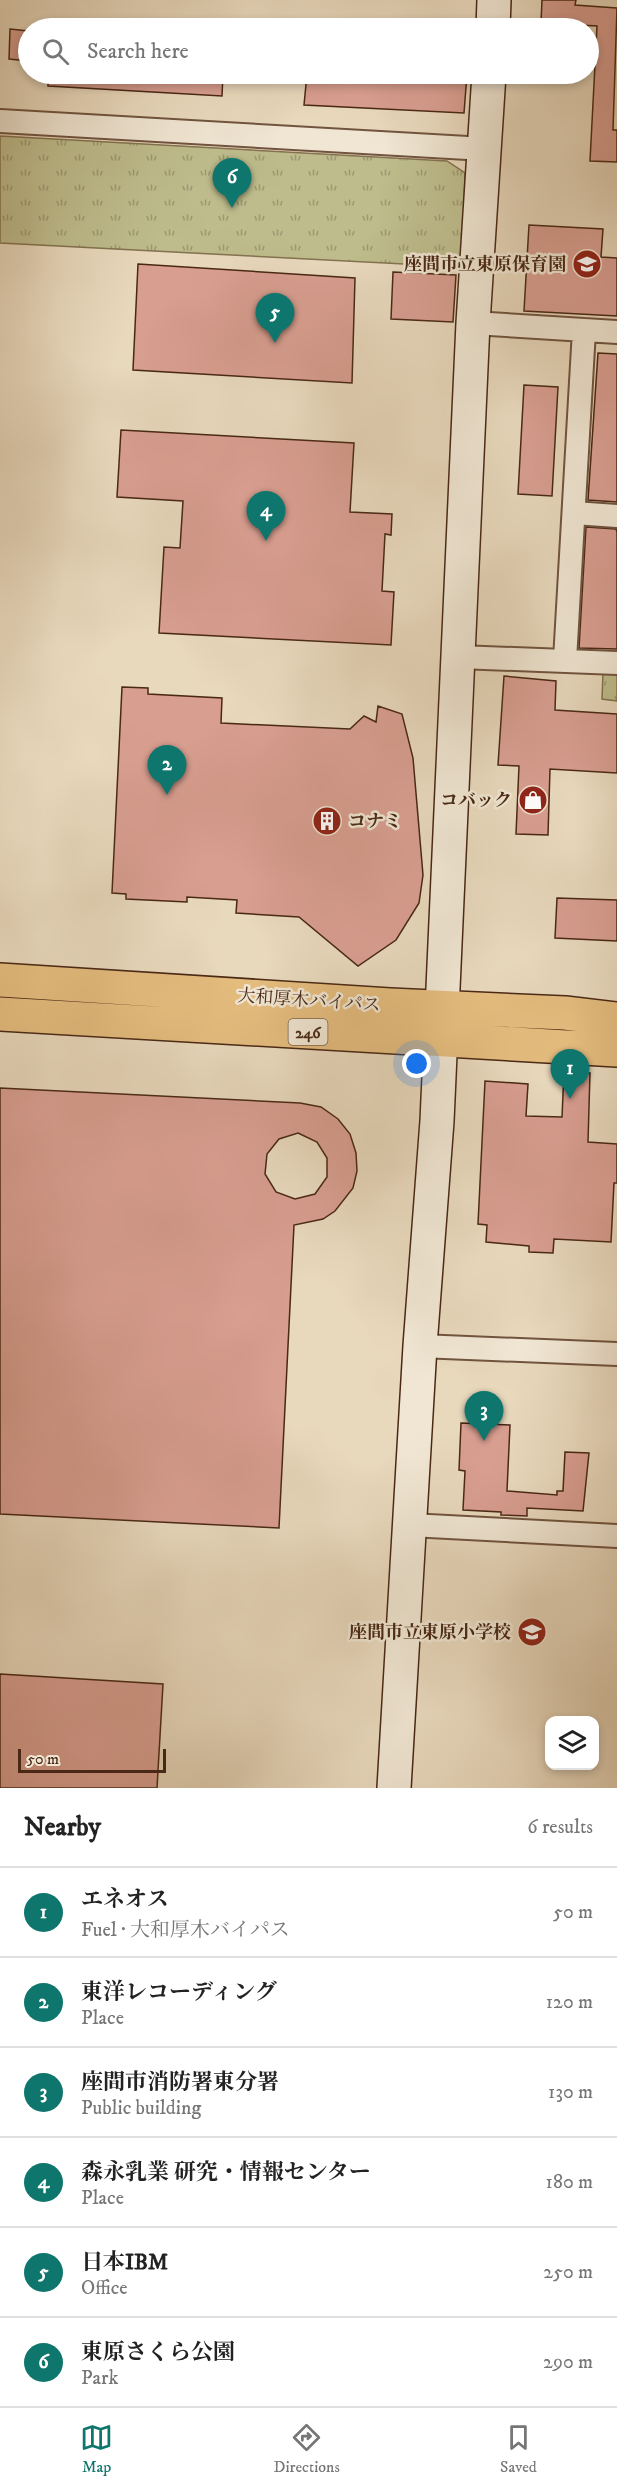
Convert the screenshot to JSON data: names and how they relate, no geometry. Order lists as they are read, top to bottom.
{
  "streets": {
    "highway": ["大和厚木バイパス", "246"]
  },
  "places": {
    "school or university": ["座間市立東原保育園", "座間市立東原小学校"],
    "shop": ["コバック"],
    "building": ["コナミ"]
  },
  "scale_bar": "50 m",
  "page": {
    "search": "Search here",
    "pins": [
      "6",
      "5",
      "4",
      "2",
      "1",
      "3"
    ],
    "scale": "50 m",
    "heading": ["Nearby", "6 results"],
    "list": [
      {
        "mark": "1",
        "name": "エネオス",
        "note": "Fuel · 大和厚木バイパス",
        "value": "50 m"
      },
      {
        "mark": "2",
        "name": "東洋レコーディング",
        "note": "Place",
        "value": "120 m"
      },
      {
        "mark": "3",
        "name": "座間市消防署東分署",
        "note": "Public building",
        "value": "130 m"
      },
      {
        "mark": "4",
        "name": "森永乳業 研究・情報センター",
        "note": "Place",
        "value": "180 m"
      },
      {
        "mark": "5",
        "name": "日本IBM",
        "note": "Office",
        "value": "250 m"
      },
      {
        "mark": "6",
        "name": "東原さくら公園",
        "note": "Park",
        "value": "290 m"
      }
    ],
    "nav": ["Map", "Directions", "Saved"]
  }
}
